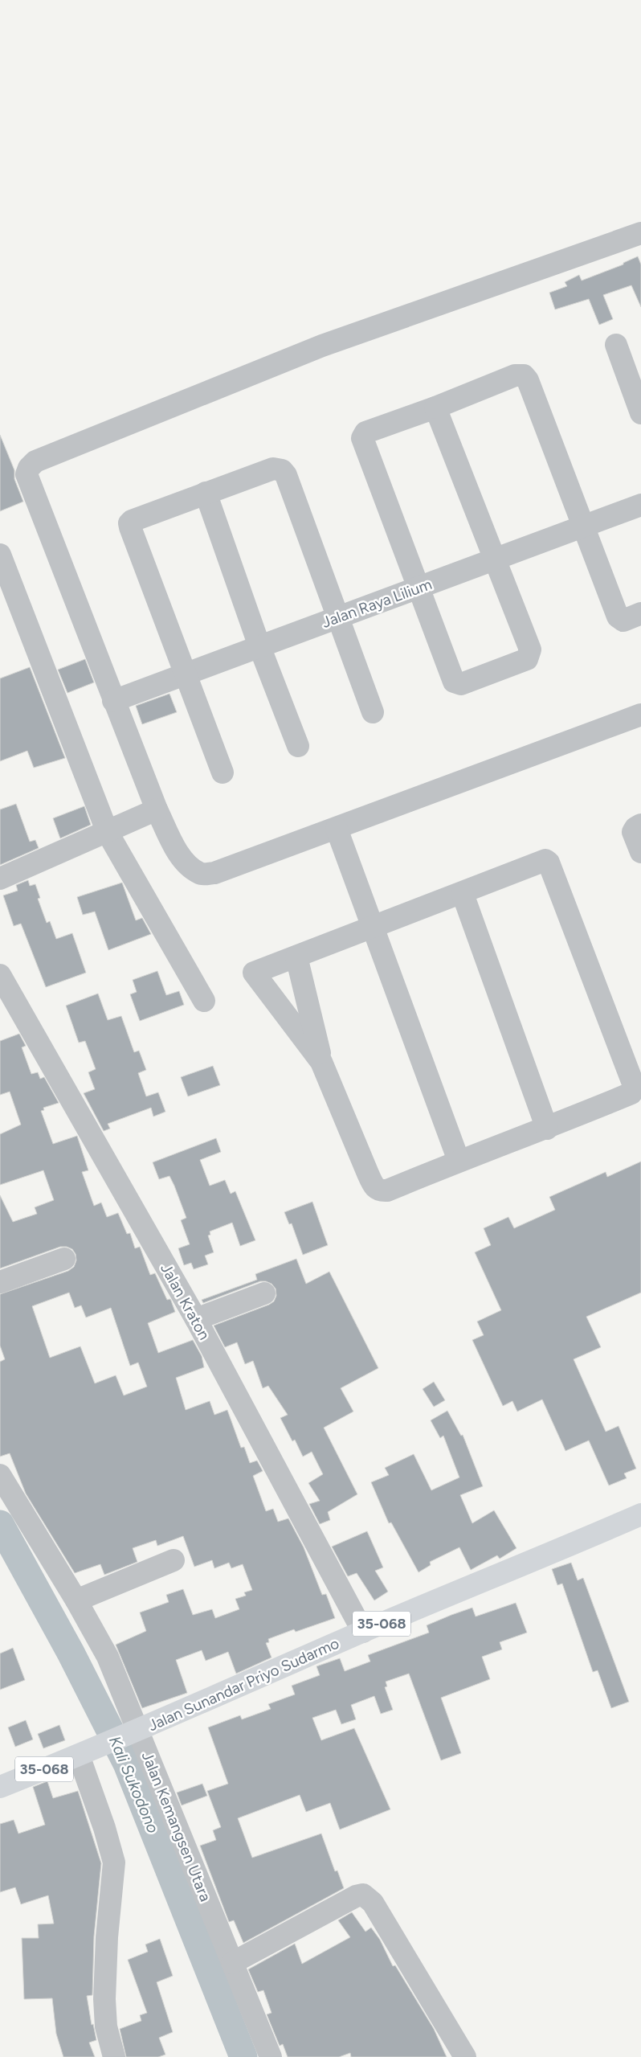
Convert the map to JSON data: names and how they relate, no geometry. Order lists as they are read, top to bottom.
{
  "streets": {
    "main road": ["35-068", "Jalan Sunandar Priyo Sudarmo"],
    "street": ["Jalan Raya Lilium", "Jalan Kraton", "Jalan Kemangsen Utara"]
  },
  "crossings": [
    ["Jalan Kraton", "Jalan Sunandar Priyo Sudarmo"],
    ["Jalan Sunandar Priyo Sudarmo", "Jalan Kemangsen Utara"]
  ],
  "water": ["Kali Sukodono"]
}
